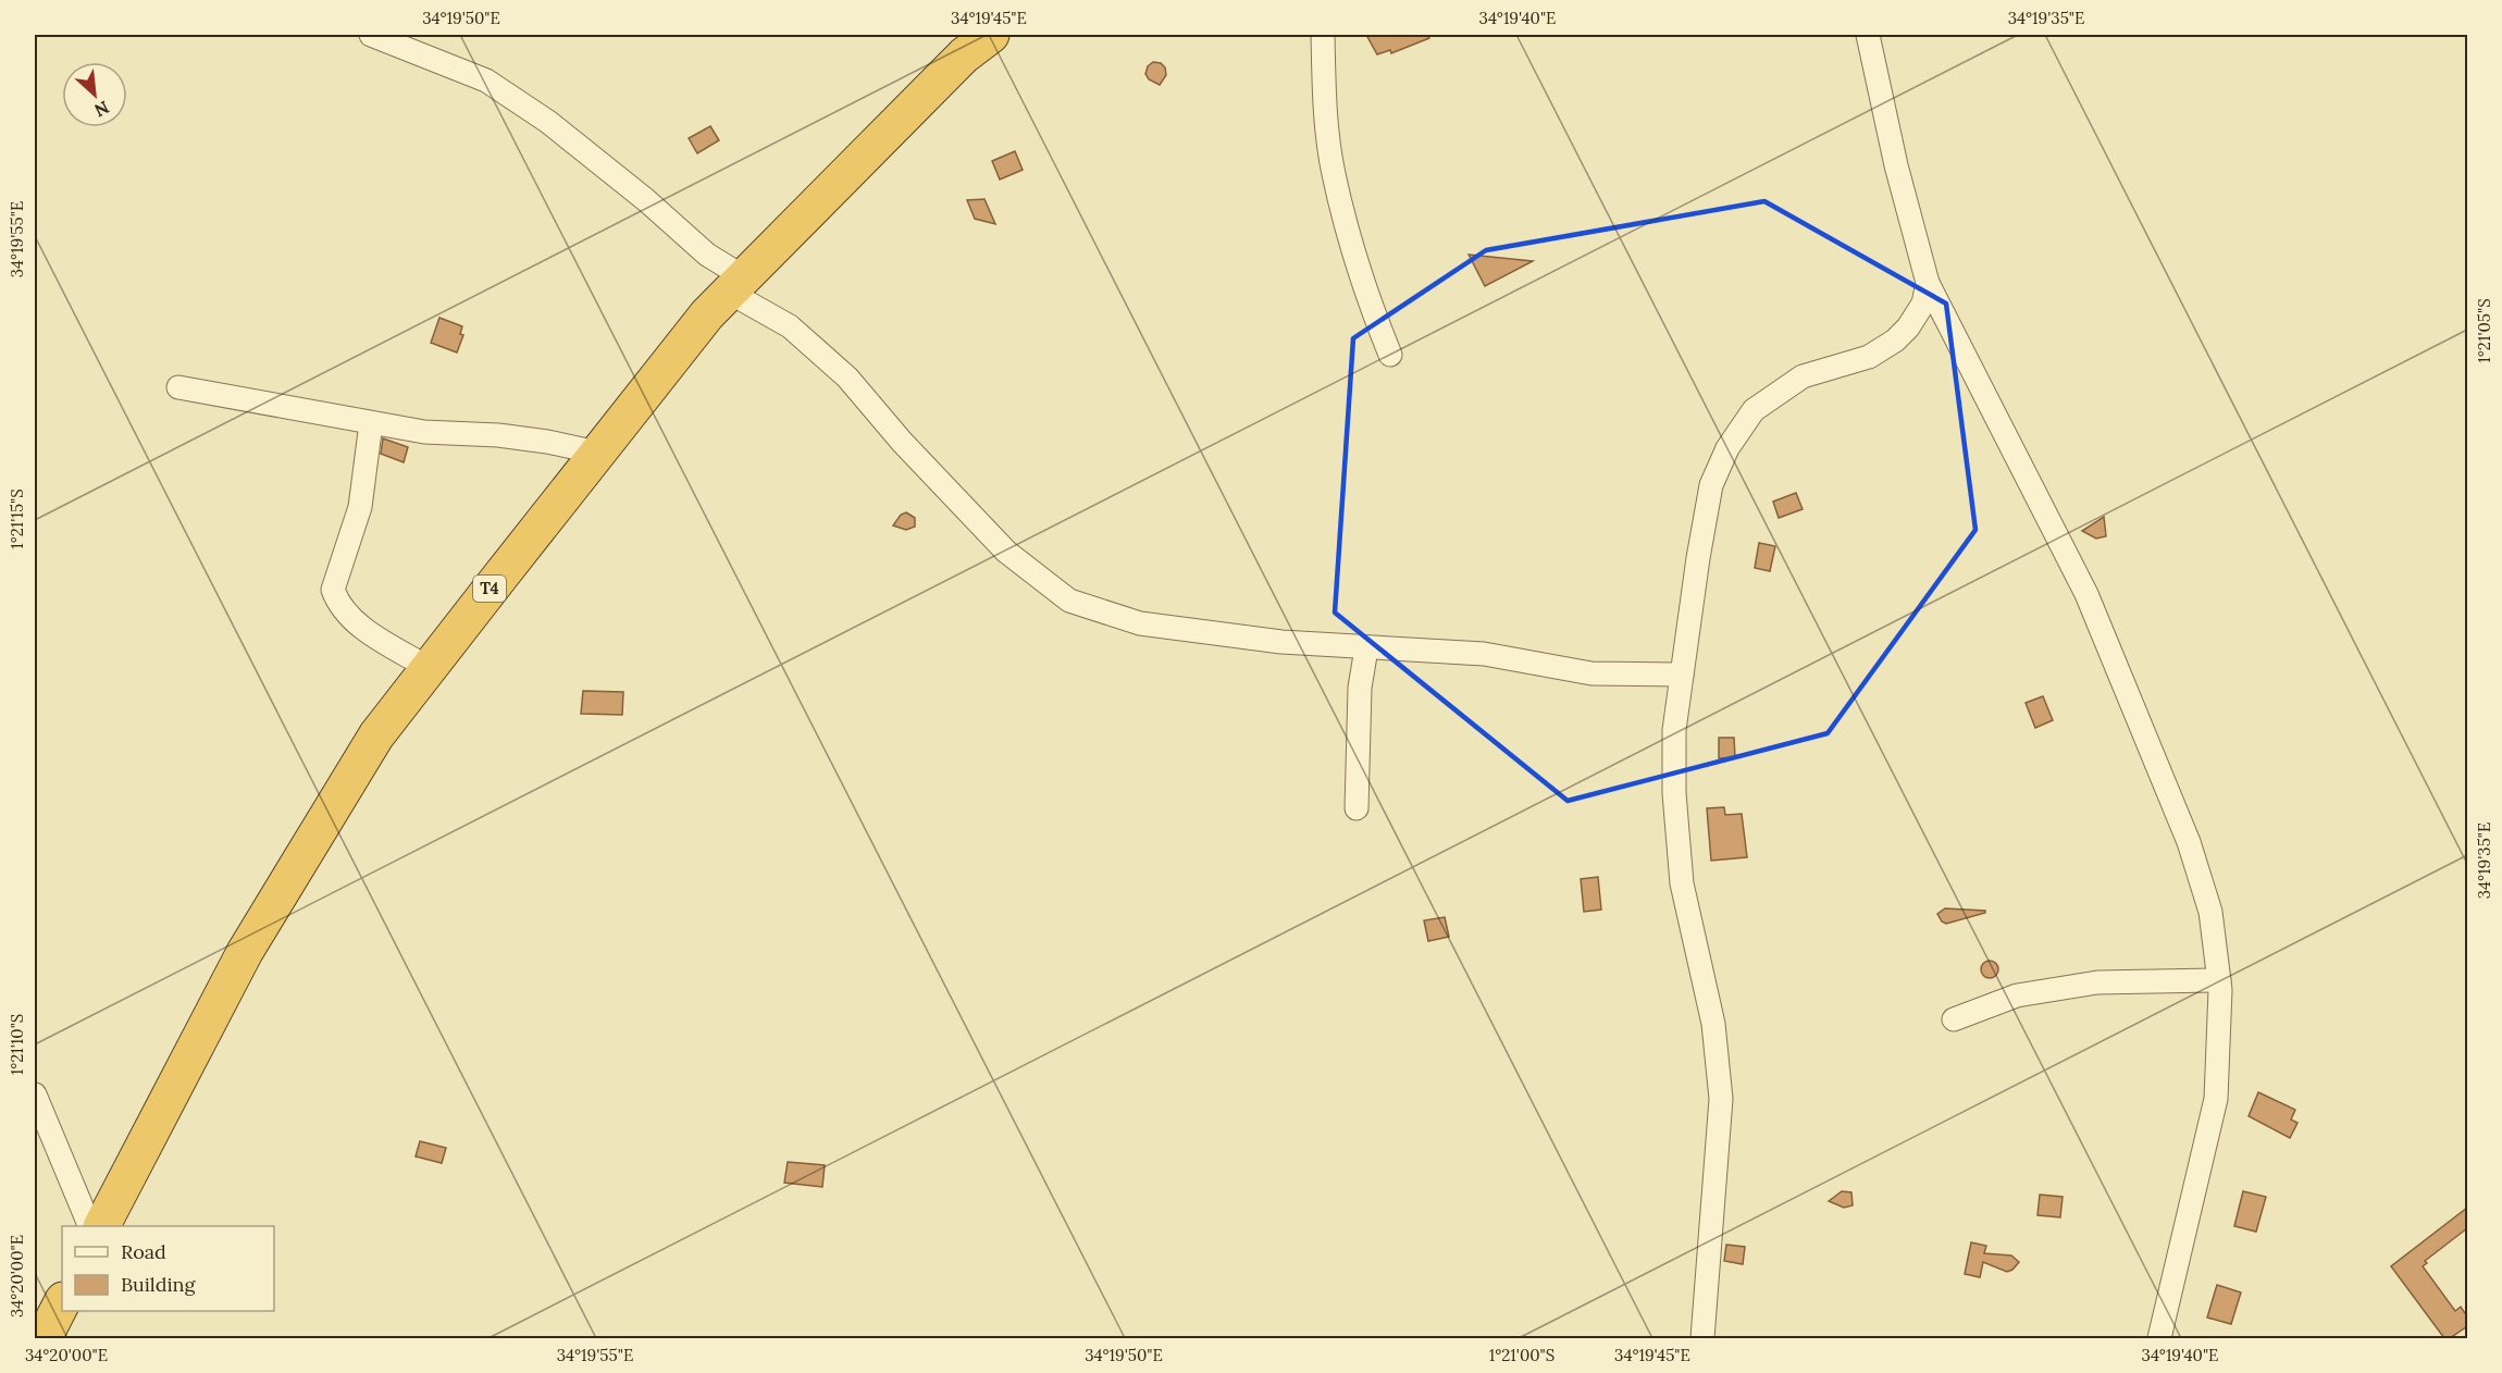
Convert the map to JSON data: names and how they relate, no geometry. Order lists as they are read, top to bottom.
{
  "streets": {
    "highway": ["T4"]
  },
  "legend": ["Road", "Building"],
  "north": "bottom right",
  "coordinates": [
    "34°19'50\"E",
    "34°19'45\"E",
    "34°19'40\"E",
    "34°19'35\"E",
    "34°19'55\"E",
    "1°21'05\"S",
    "1°21'15\"S",
    "1°21'10\"S",
    "34°20'00\"E",
    "1°21'00\"S"
  ]
}
